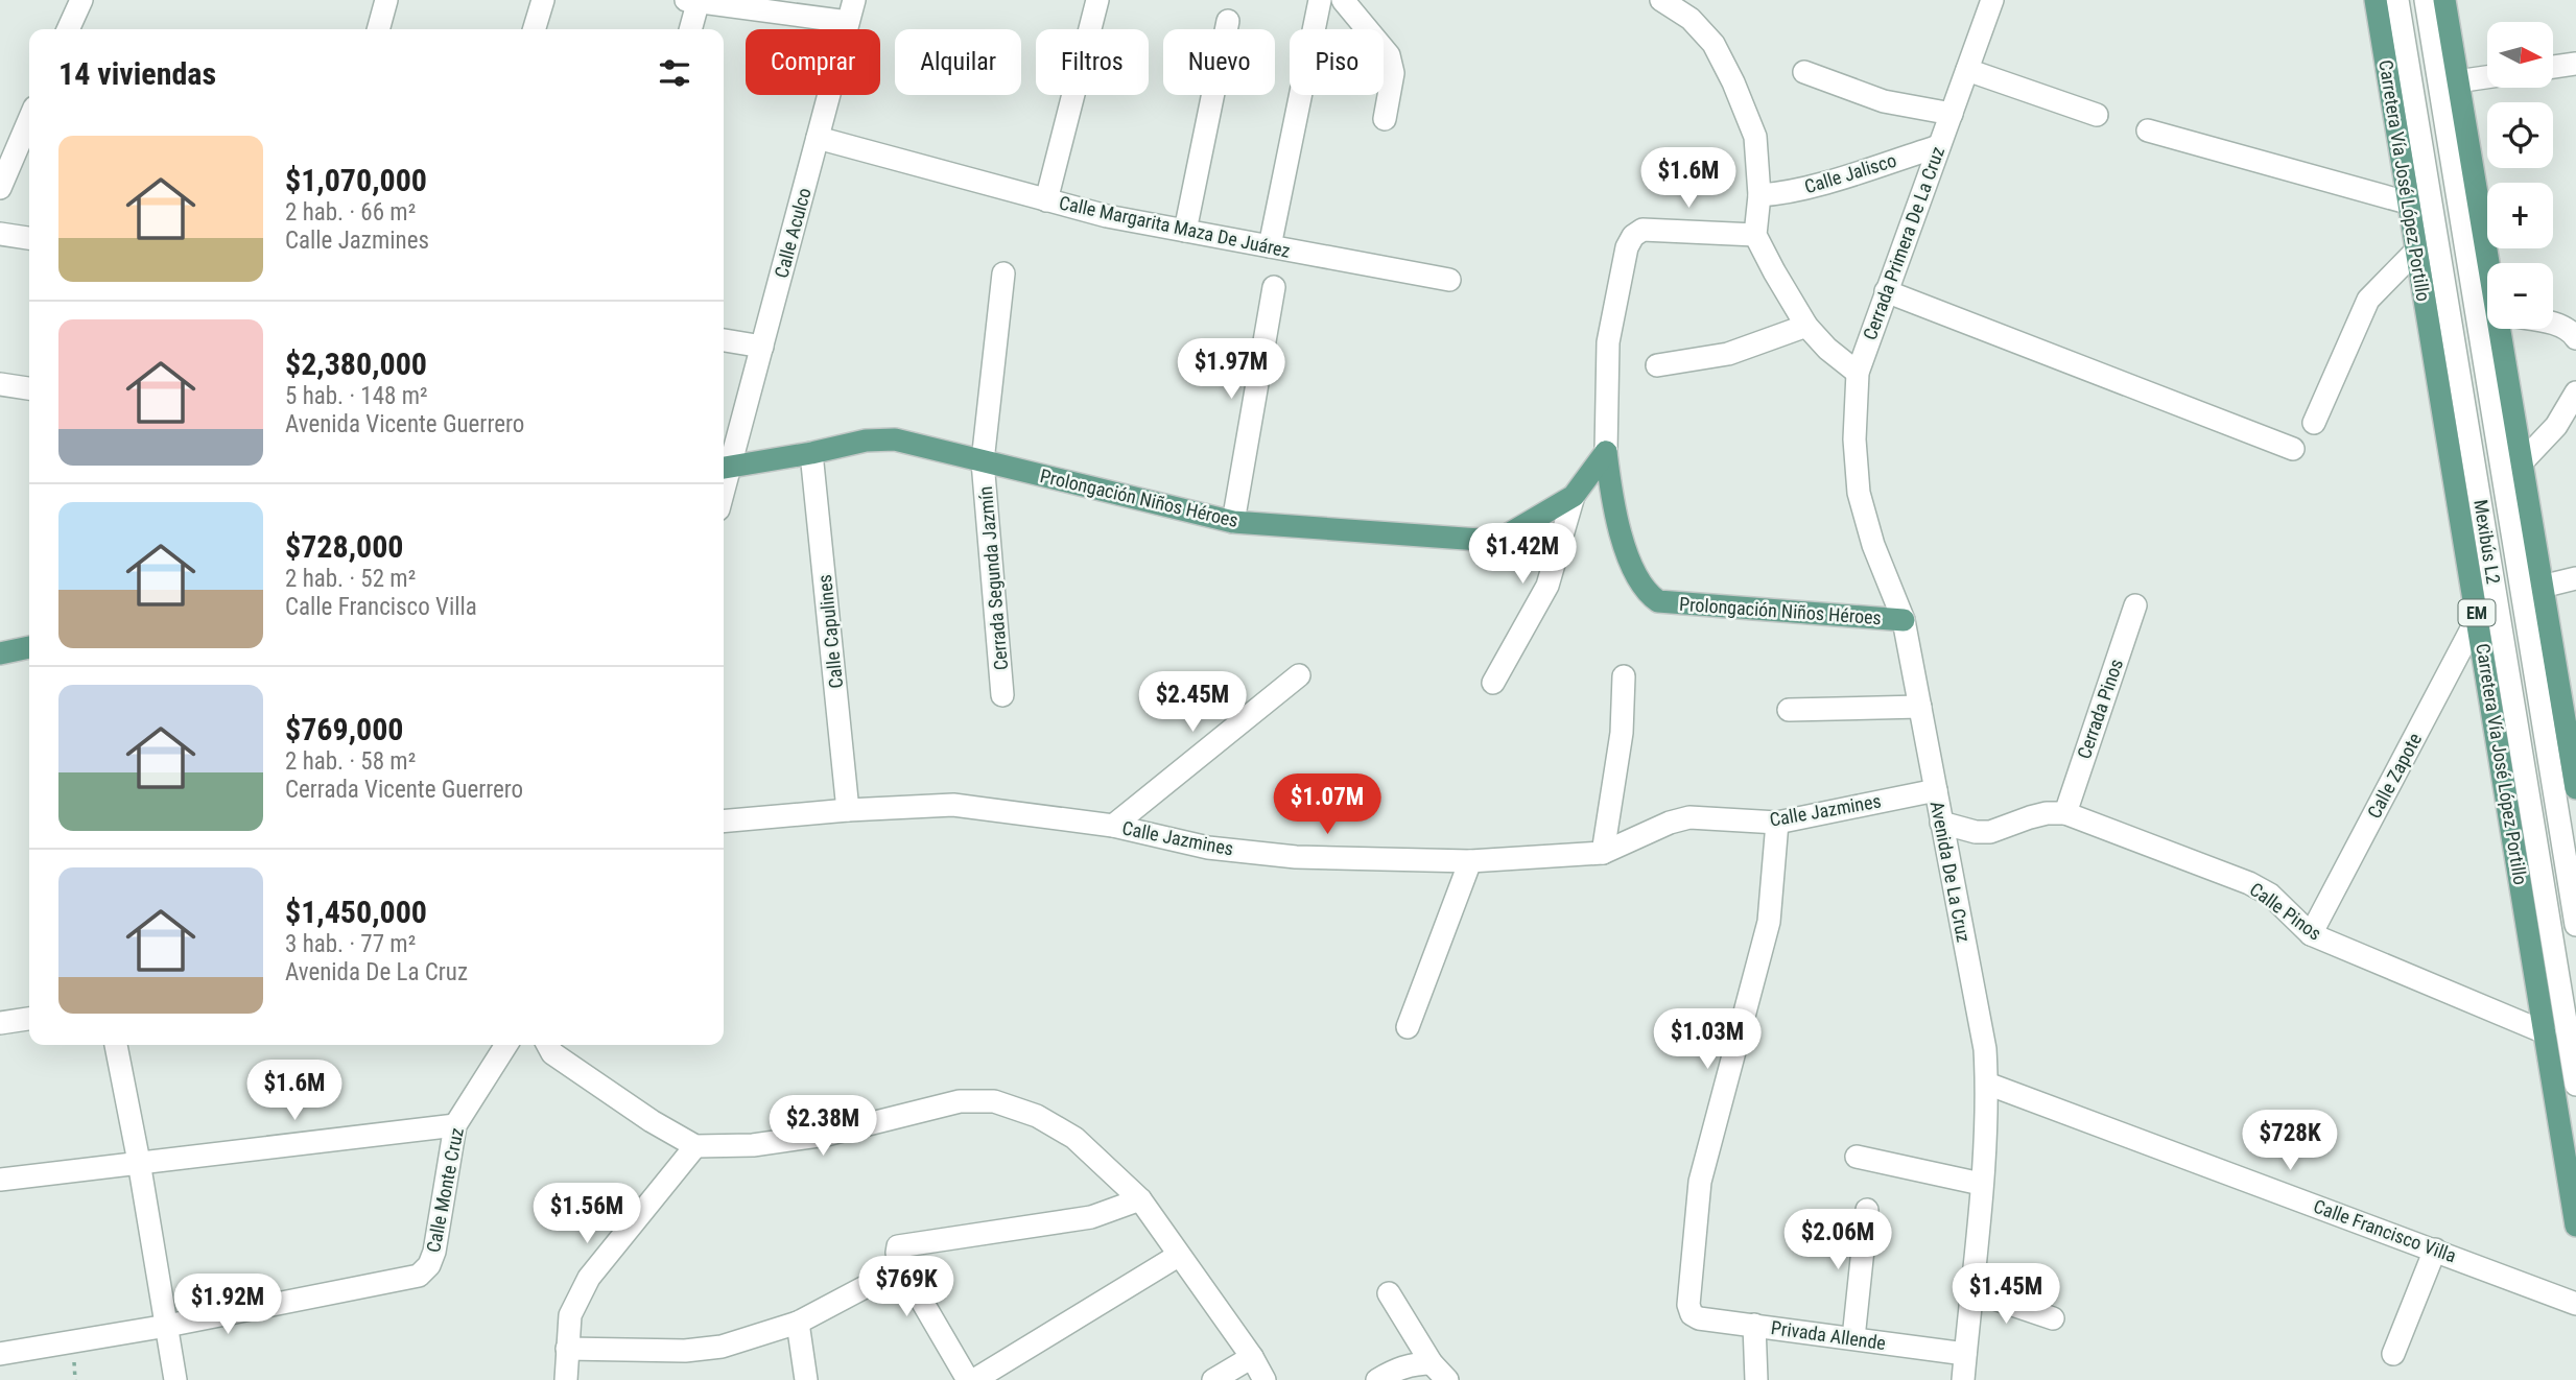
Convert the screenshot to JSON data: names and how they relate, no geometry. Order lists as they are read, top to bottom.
{
  "streets": {
    "main road": ["Carretera Vía José López Portillo", "Prolongación Niños Héroes", "EM"],
    "street": [
      "Calle Jalisco",
      "Calle Margarita Maza De Juárez",
      "Calle Aculco",
      "Cerrada Primera De La Cruz",
      "Mexibús L2",
      "Cerrada Segunda Jazmín",
      "Calle Capulines",
      "Cerrada Pinos",
      "Calle Zapote",
      "Calle Jazmines",
      "Avenida De La Cruz",
      "Calle Pinos",
      "Calle Monte Cruz",
      "Calle Francisco Villa",
      "Privada Allende"
    ]
  },
  "crossings": [
    ["Calle Jalisco", "Cerrada Primera De La Cruz"],
    ["Carretera Vía José López Portillo", "Calle Zapote"],
    ["Carretera Vía José López Portillo", "Calle Pinos"],
    ["Calle Margarita Maza De Juárez", "Calle Aculco"],
    ["Calle Aculco", "Prolongación Niños Héroes"],
    ["Cerrada Primera De La Cruz", "Avenida De La Cruz"],
    ["Prolongación Niños Héroes", "Cerrada Segunda Jazmín"],
    ["Prolongación Niños Héroes", "Calle Capulines"],
    ["Prolongación Niños Héroes", "Avenida De La Cruz"],
    ["Calle Capulines", "Calle Jazmines"],
    ["Cerrada Pinos", "Calle Pinos"],
    ["Calle Zapote", "Calle Pinos"],
    ["Calle Jazmines", "Avenida De La Cruz"],
    ["Calle Jazmines", "Privada Allende"],
    ["Avenida De La Cruz", "Calle Francisco Villa"],
    ["Avenida De La Cruz", "Privada Allende"]
  ],
  "north": "right",
  "page": {
    "map_buttons": ["+", "−"],
    "chip": [
      "Comprar",
      "Alquilar",
      "Filtros",
      "Nuevo",
      "Piso"
    ],
    "heading": "14 viviendas",
    "list": [
      {
        "name": "$1,070,000",
        "note": "2 hab. · 66 m² · Calle Jazmines"
      },
      {
        "name": "$2,380,000",
        "note": "5 hab. · 148 m² · Avenida Vicente Guerrero"
      },
      {
        "name": "$728,000",
        "note": "2 hab. · 52 m² · Calle Francisco Villa"
      },
      {
        "name": "$769,000",
        "note": "2 hab. · 58 m² · Cerrada Vicente Guerrero"
      },
      {
        "name": "$1,450,000",
        "note": "3 hab. · 77 m² · Avenida De La Cruz"
      }
    ],
    "price": [
      "$1.6M",
      "$1.97M",
      "$1.42M",
      "$2.45M",
      "$1.07M",
      "$1.03M",
      "$1.6M",
      "$2.38M",
      "$728K",
      "$1.56M",
      "$2.06M",
      "$769K",
      "$1.45M",
      "$1.92M"
    ]
  }
}
